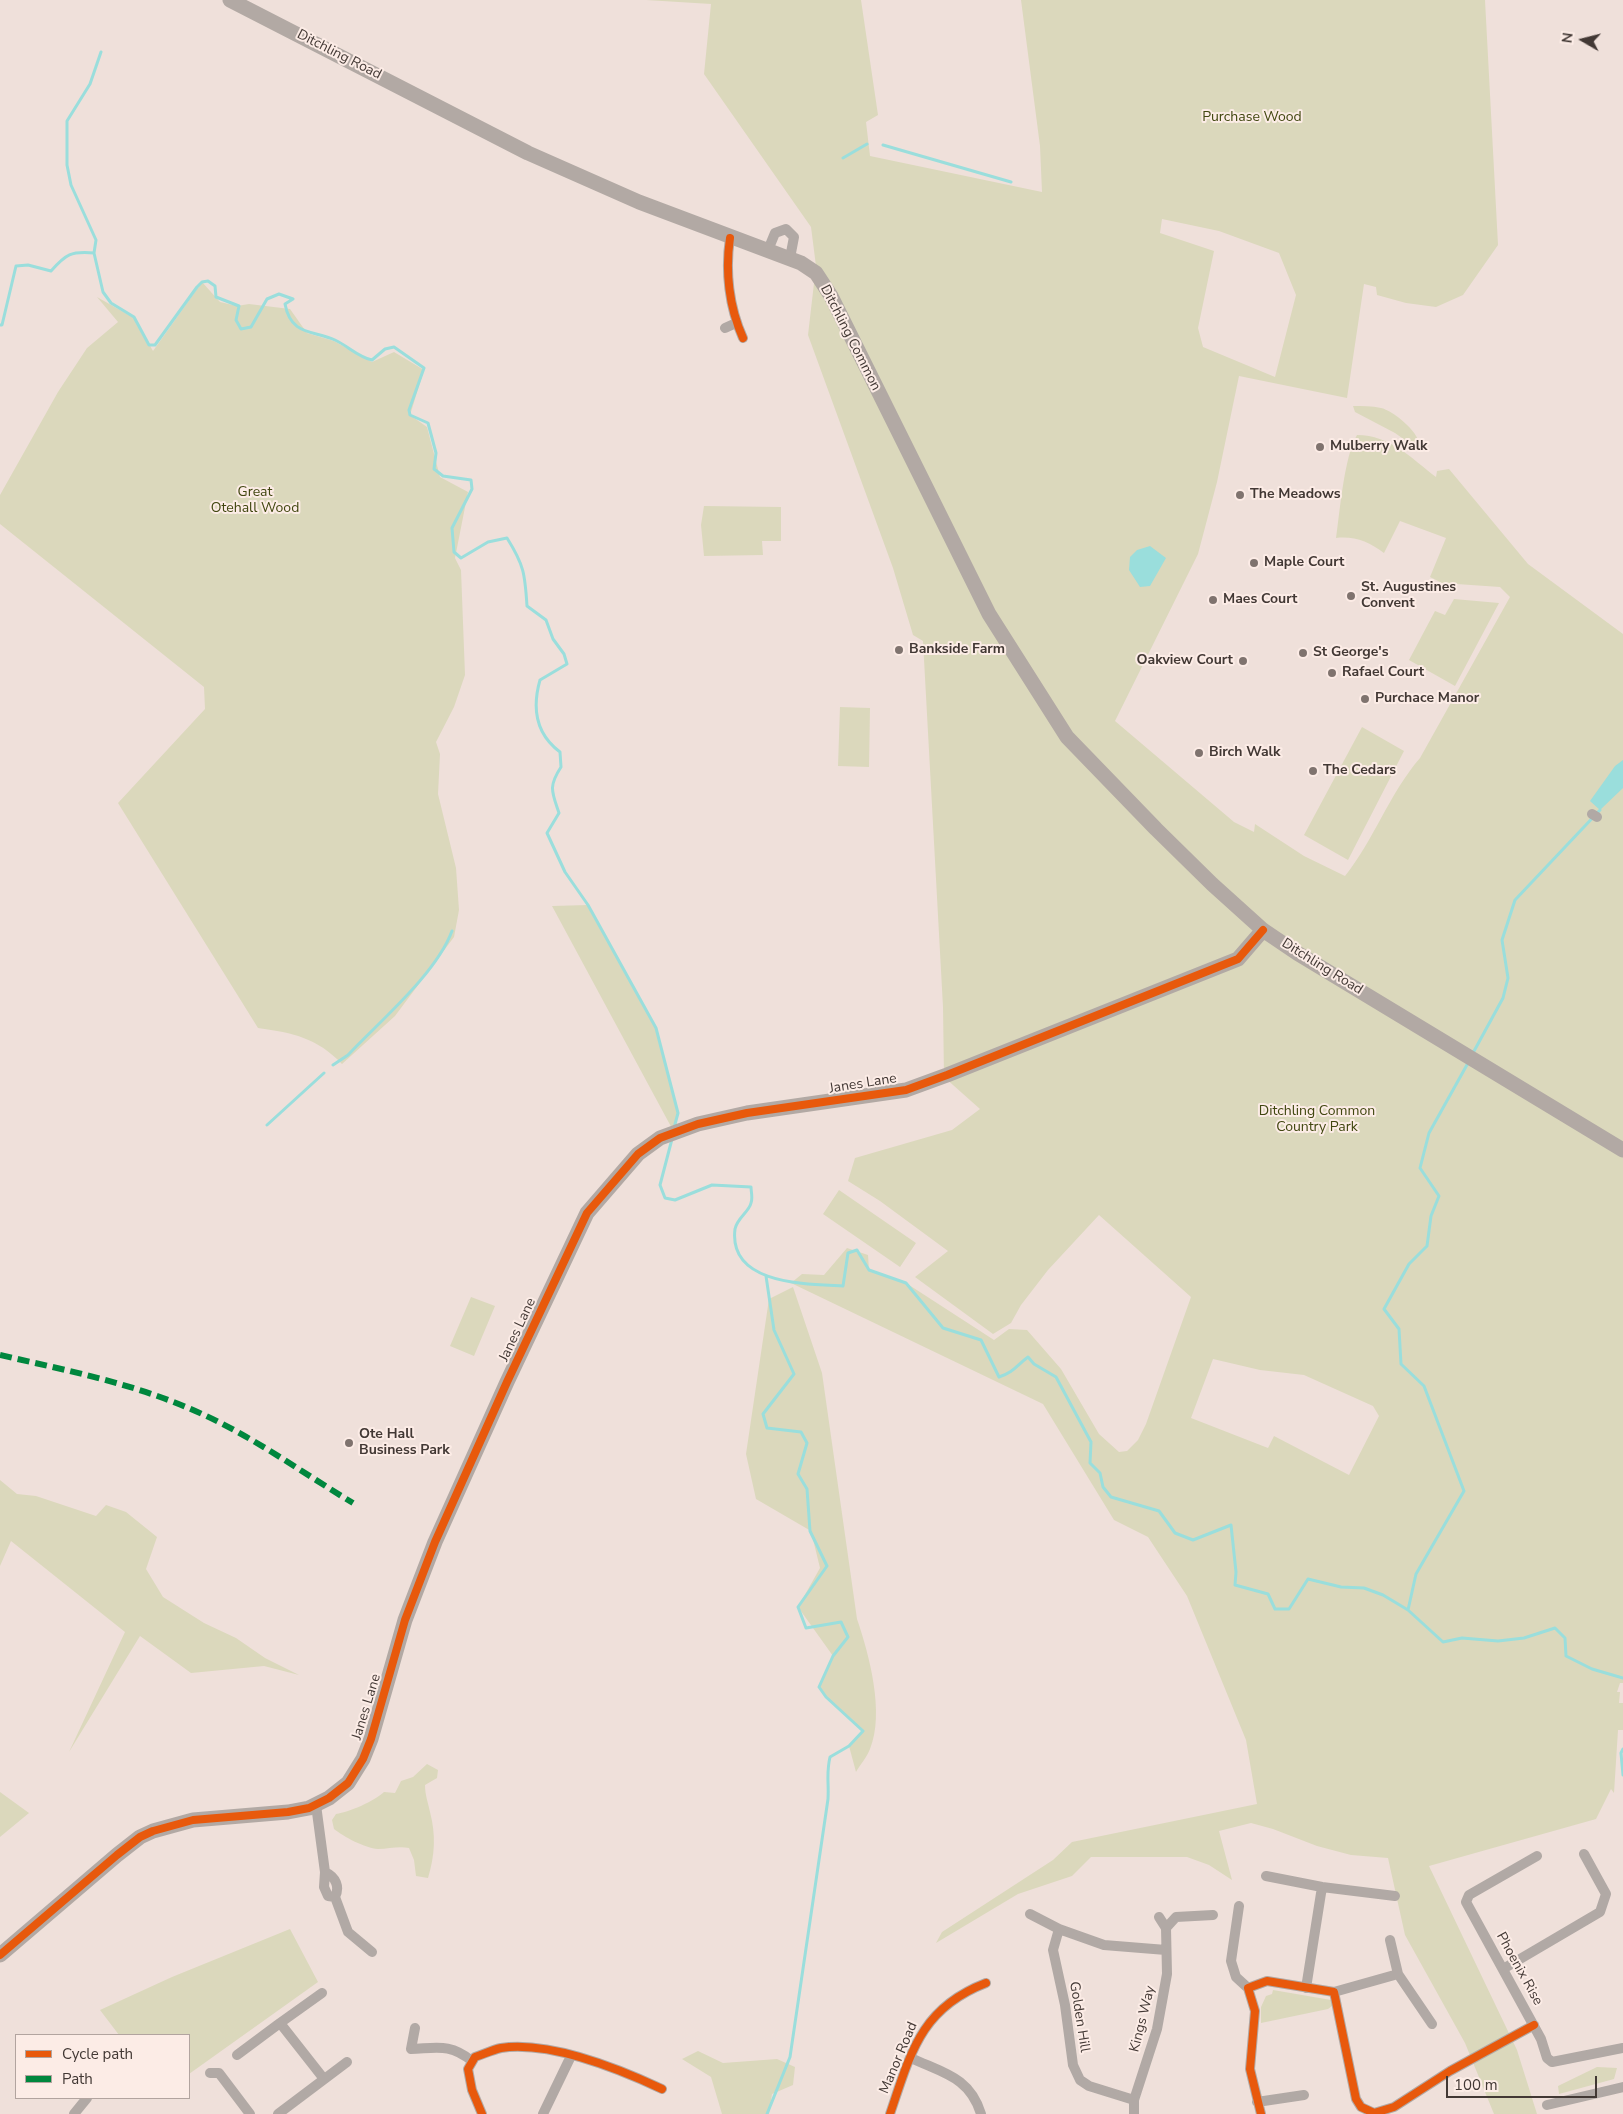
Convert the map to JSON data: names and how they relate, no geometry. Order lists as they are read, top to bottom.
{
  "streets": {
    "main road": ["Ditchling Road", "Ditchling Common", "Janes Lane"],
    "street": [
      "Phoenix Rise",
      "Golden Hill",
      "Kings Way",
      "Manor Road"
    ]
  },
  "crossings": [
    ["Ditchling Road", "Ditchling Common"],
    ["Ditchling Road", "Janes Lane"],
    ["Golden Hill", "Kings Way"]
  ],
  "parks": ["Purchase Wood", "Great Otehall Wood", "Ditchling Common Country Park"],
  "places": [
    "Mulberry Walk",
    "The Meadows",
    "Maple Court",
    "St. Augustines Convent",
    "Maes Court",
    "Bankside Farm",
    "St George's",
    "Oakview Court",
    "Rafael Court",
    "Purchace Manor",
    "Birch Walk",
    "The Cedars",
    "Ote Hall Business Park"
  ],
  "legend": ["Cycle path", "Path"],
  "scale_bar": "100 m",
  "north": "left"
}
